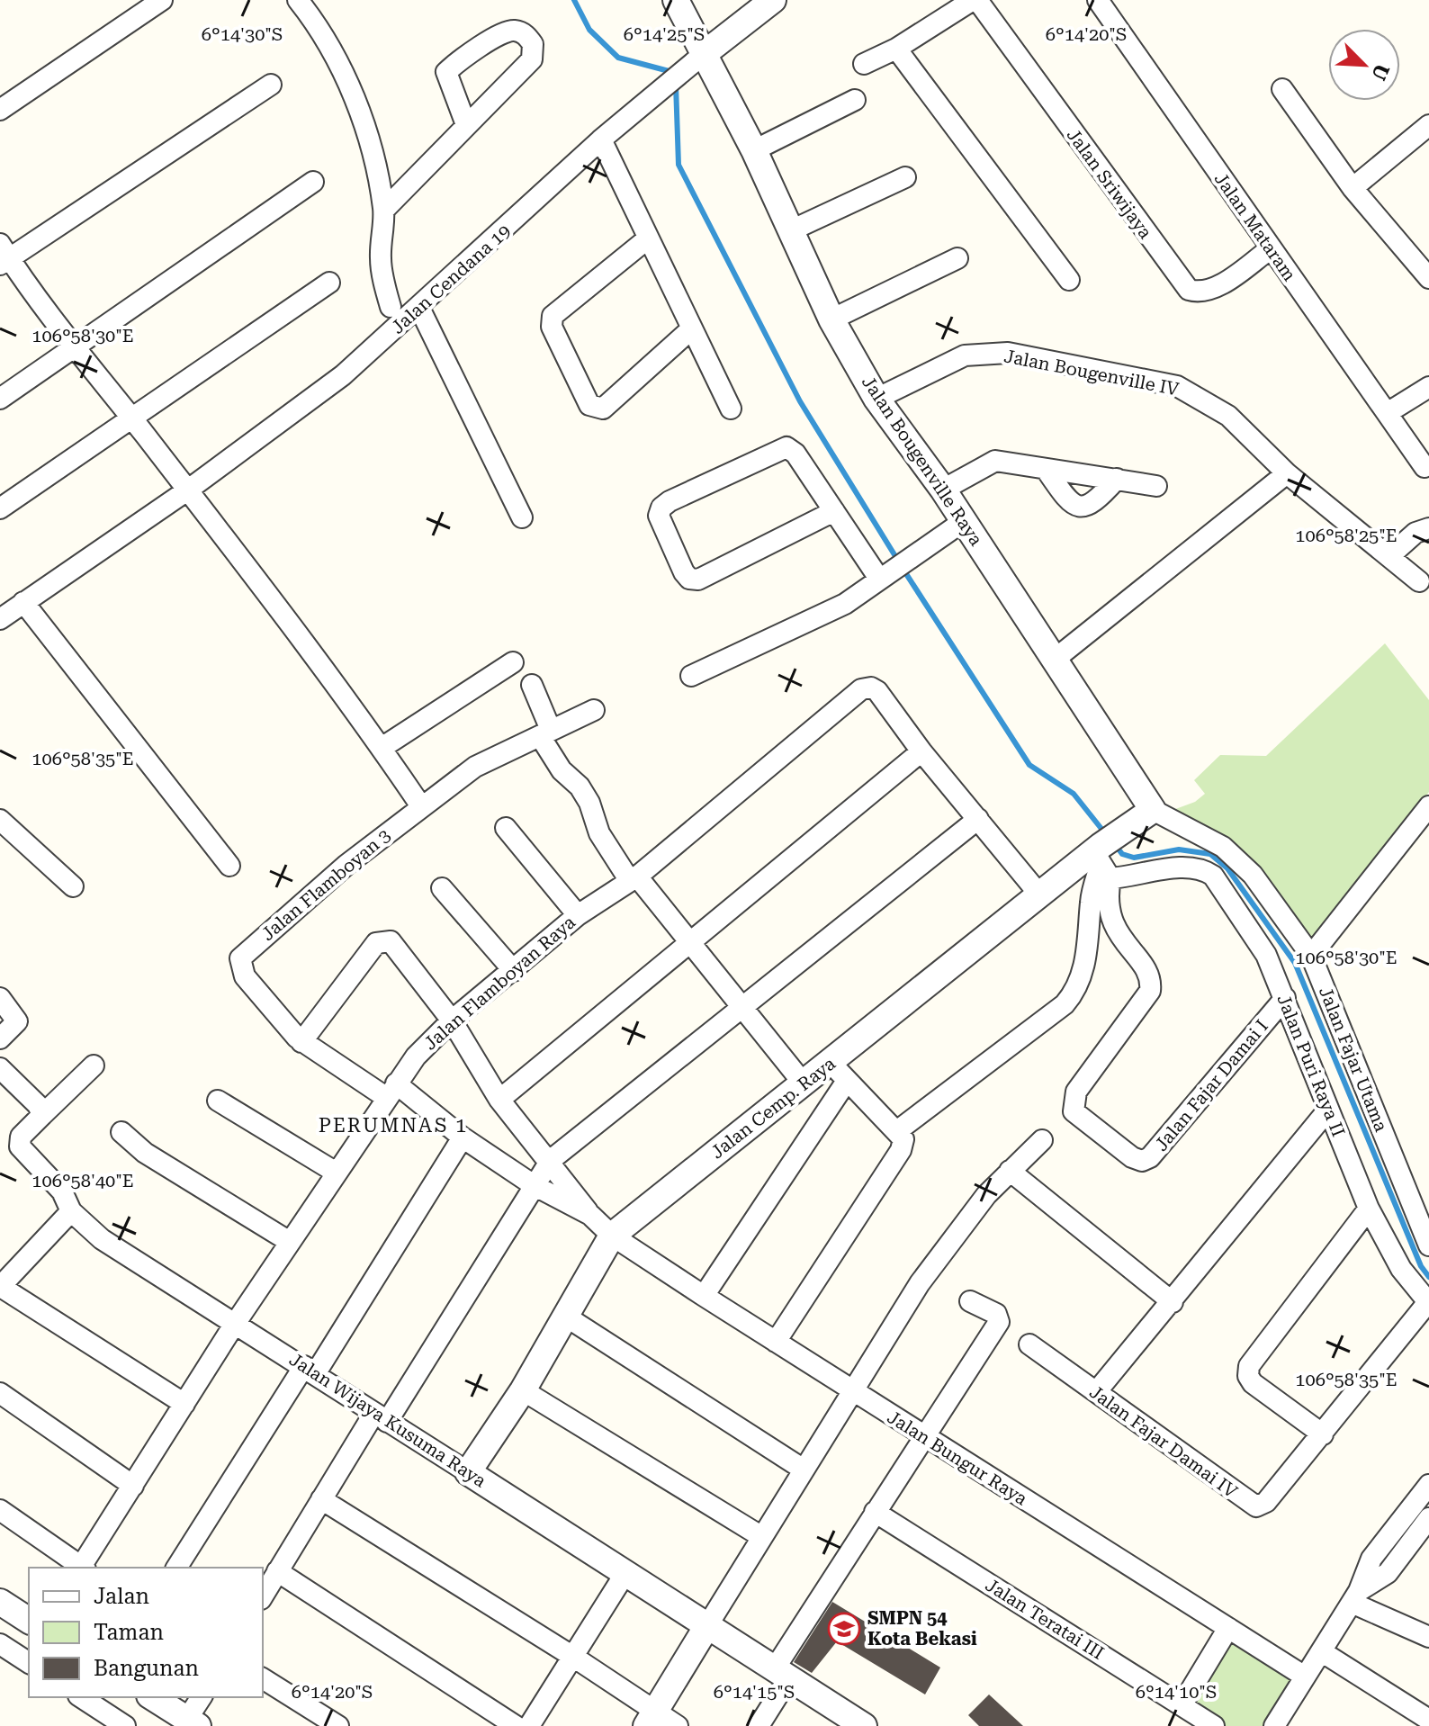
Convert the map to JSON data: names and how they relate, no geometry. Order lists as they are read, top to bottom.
{
  "streets": {
    "street": [
      "Jalan Sriwijaya",
      "Jalan Mataram",
      "Jalan Cendana 19",
      "Jalan Bougenville IV",
      "Jalan Bougenville Raya",
      "Jalan Flamboyan 3",
      "Jalan Flamboyan Raya",
      "Jalan Fajar Utama",
      "Jalan Puri Raya II",
      "Jalan Fajar Damai I",
      "Jalan Cemp. Raya",
      "Jalan Wijaya Kusuma Raya",
      "Jalan Fajar Damai IV",
      "Jalan Bungur Raya",
      "Jalan Teratai III"
    ]
  },
  "crossings": [
    ["Jalan Sriwijaya", "Jalan Mataram"],
    ["Jalan Cendana 19", "Jalan Bougenville Raya"],
    ["Jalan Bougenville IV", "Jalan Bougenville Raya"],
    ["Jalan Bougenville Raya", "Jalan Fajar Utama"],
    ["Jalan Bougenville Raya", "Jalan Cemp. Raya"],
    ["Jalan Flamboyan 3", "Jalan Flamboyan Raya"],
    ["Jalan Flamboyan 3", "Jalan Bungur Raya"],
    ["Jalan Flamboyan Raya", "Jalan Wijaya Kusuma Raya"],
    ["Jalan Fajar Utama", "Jalan Cemp. Raya"],
    ["Jalan Puri Raya II", "Jalan Fajar Damai I"],
    ["Jalan Puri Raya II", "Jalan Cemp. Raya"],
    ["Jalan Puri Raya II", "Jalan Fajar Damai IV"],
    ["Jalan Fajar Damai I", "Jalan Cemp. Raya"],
    ["Jalan Cemp. Raya", "Jalan Wijaya Kusuma Raya"],
    ["Jalan Cemp. Raya", "Jalan Bungur Raya"]
  ],
  "districts": ["PERUMNAS 1"],
  "places": {
    "school or university": ["SMPN 54 Kota Bekasi"]
  },
  "legend": ["Jalan", "Taman", "Bangunan"],
  "north": "bottom right",
  "coordinates": [
    "6°14'30\"S",
    "6°14'25\"S",
    "6°14'20\"S",
    "106°58'30\"E",
    "106°58'25\"E",
    "106°58'35\"E",
    "106°58'40\"E",
    "6°14'15\"S",
    "6°14'10\"S"
  ]
}
